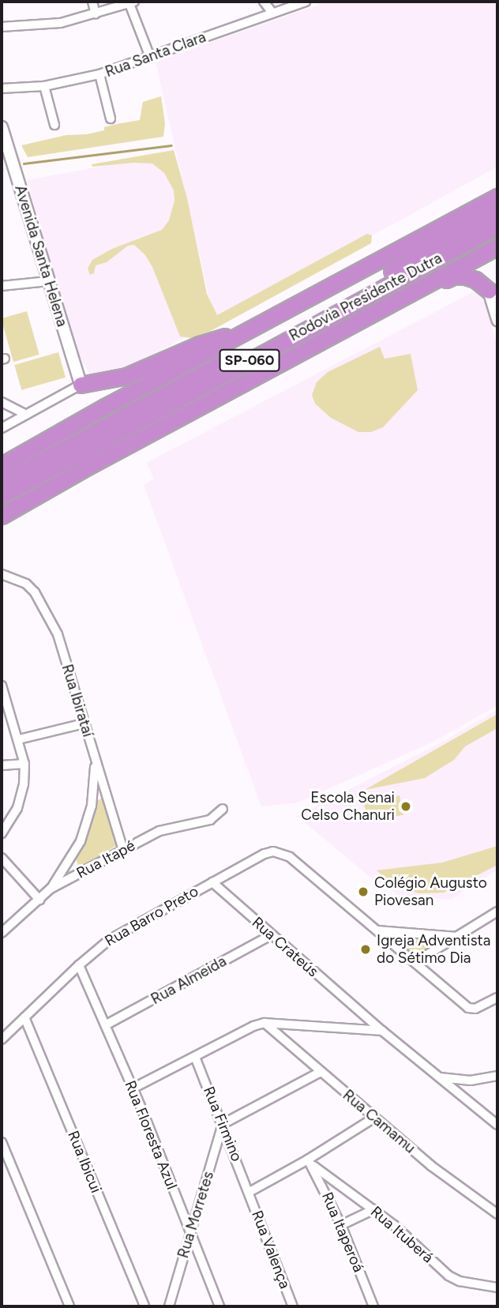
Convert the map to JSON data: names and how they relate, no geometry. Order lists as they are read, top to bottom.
{
  "streets": {
    "highway": ["Rodovia Presidente Dutra", "SP-060"],
    "street": [
      "Rua Santa Clara",
      "Avenida Santa Helena",
      "Rua Ibirataí",
      "Rua Itapé",
      "Rua Barro Preto",
      "Rua Crateús",
      "Rua Almeida",
      "Rua Camamu",
      "Rua Firmino",
      "Rua Floresta Azul",
      "Rua Ibicui",
      "Rua Morretes",
      "Rua Itaperoá",
      "Rua Ituberá",
      "Rua Valença"
    ]
  },
  "crossings": [
    ["Rua Ibirataí", "Rua Itapé"],
    ["Rua Barro Preto", "Rua Crateús"],
    ["Rua Barro Preto", "Rua Floresta Azul"],
    ["Rua Barro Preto", "Rua Ibicui"],
    ["Rua Crateús", "Rua Almeida"],
    ["Rua Almeida", "Rua Floresta Azul"],
    ["Rua Firmino", "Rua Morretes"],
    ["Rua Firmino", "Rua Valença"],
    ["Rua Floresta Azul", "Rua Morretes"],
    ["Rua Itaperoá", "Rua Ituberá"]
  ],
  "places": ["Escola Senai Celso Chanuri", "Colégio Augusto Piovesan", "Igreja Adventista do Sétimo Dia"]
}
